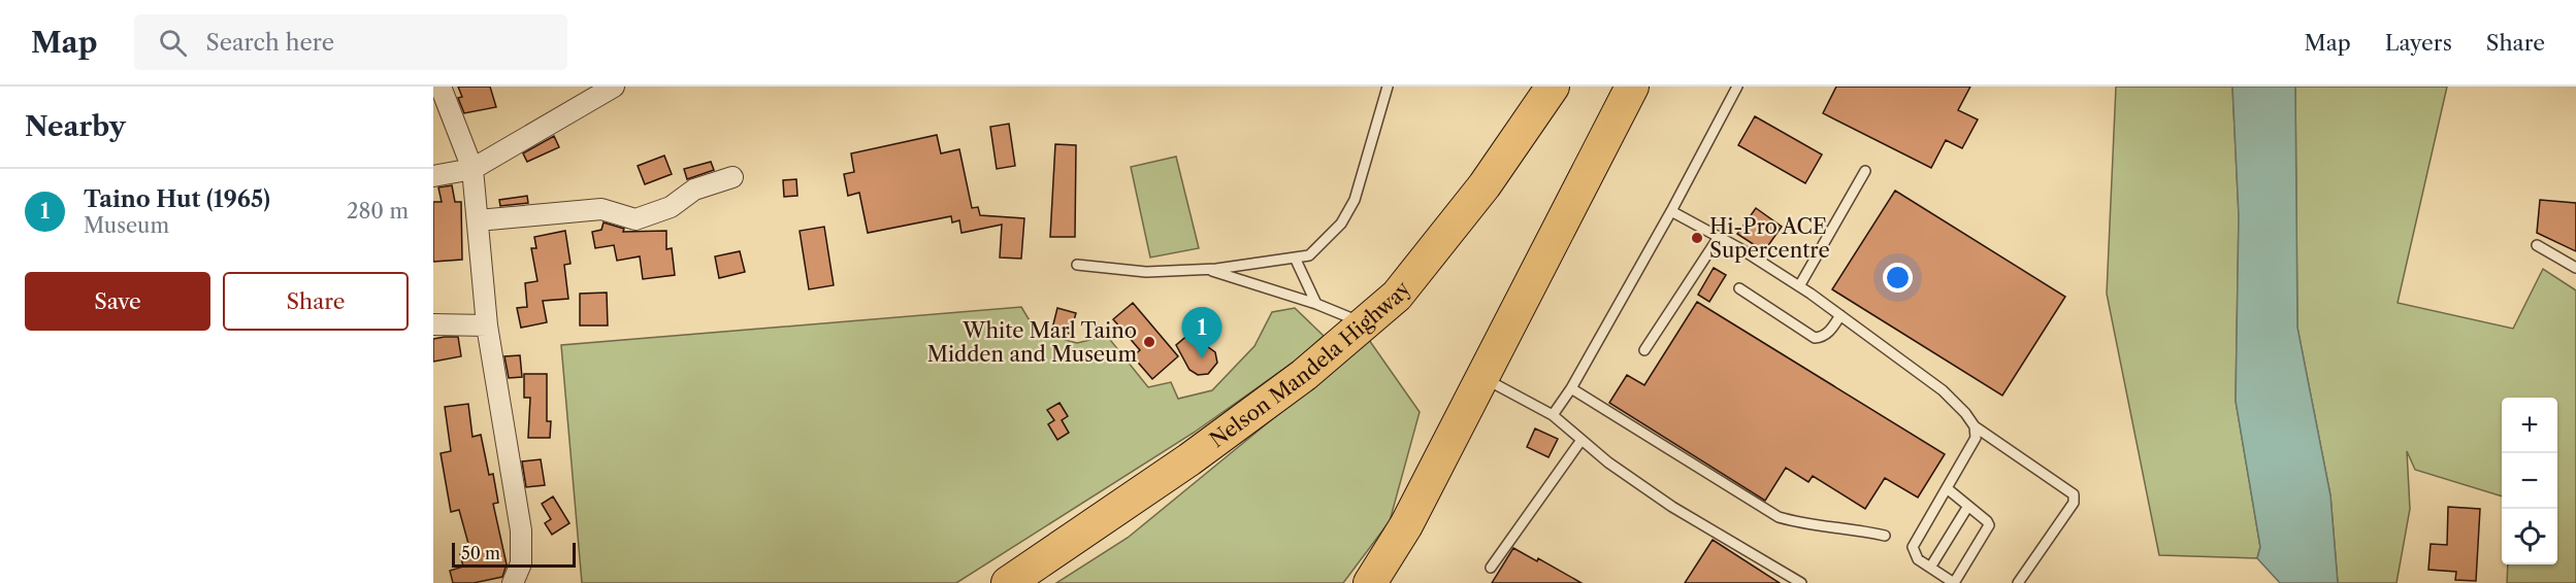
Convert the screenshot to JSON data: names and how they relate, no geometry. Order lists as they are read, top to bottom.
{
  "streets": {
    "highway": ["Nelson Mandela Highway"]
  },
  "places": ["Hi-Pro ACE Supercentre", "White Marl Taino Midden and Museum"],
  "scale_bar": "50 m",
  "page": {
    "header": "Map",
    "search": "Search here",
    "nav": ["Map", "Layers", "Share"],
    "heading": "Nearby",
    "list": [
      {
        "mark": "1",
        "name": "Taino Hut (1965)",
        "note": "Museum",
        "value": "280 m"
      }
    ],
    "buttons": ["Save", "Share"],
    "pins": "1",
    "map_buttons": ["+", "−"],
    "scale": "50 m"
  }
}
